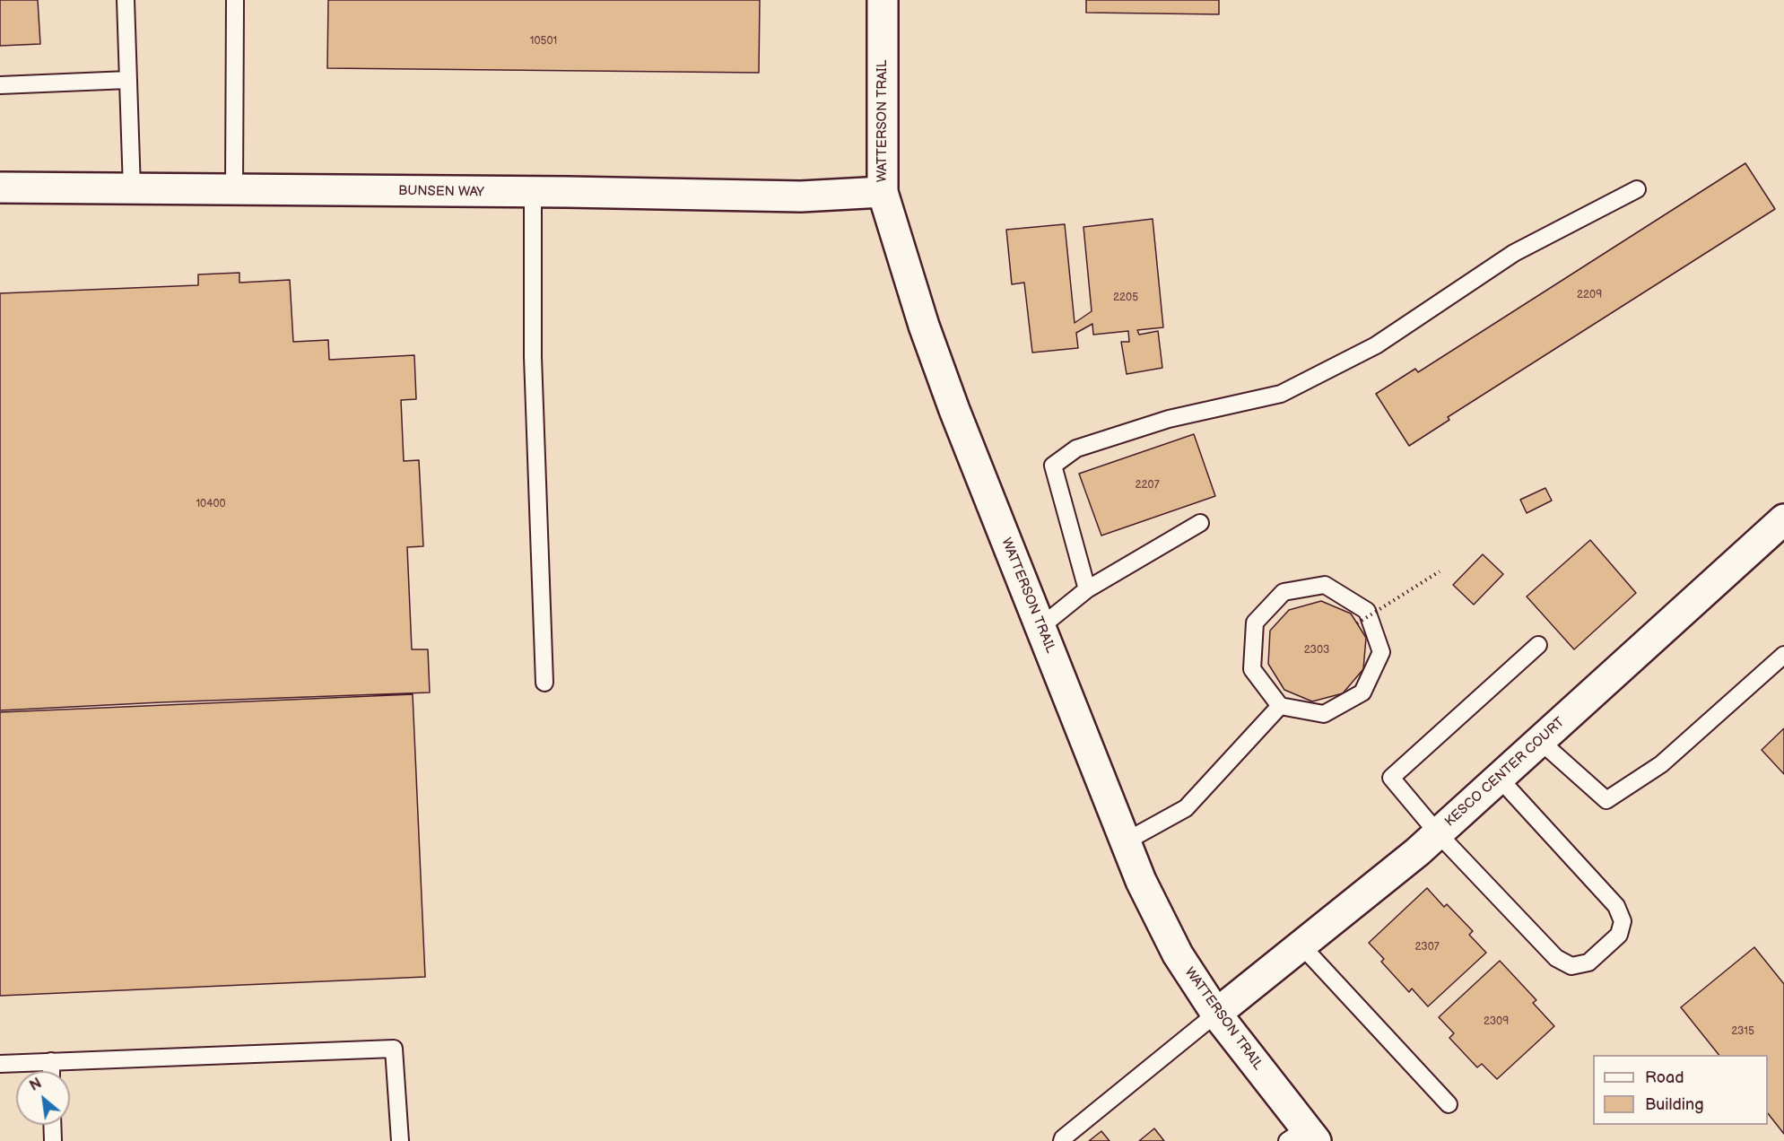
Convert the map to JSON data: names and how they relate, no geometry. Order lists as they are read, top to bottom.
{
  "streets": {
    "street": ["WATTERSON TRAIL", "BUNSEN WAY", "KESCO CENTER COURT"]
  },
  "crossings": [
    ["WATTERSON TRAIL", "BUNSEN WAY"],
    ["WATTERSON TRAIL", "KESCO CENTER COURT"]
  ],
  "house_numbers": [
    "10501",
    "2209",
    "2205",
    "2207",
    "10400",
    "2303",
    "2307",
    "2309",
    "2315"
  ],
  "legend": ["Road", "Building"],
  "north": "top left"
}
